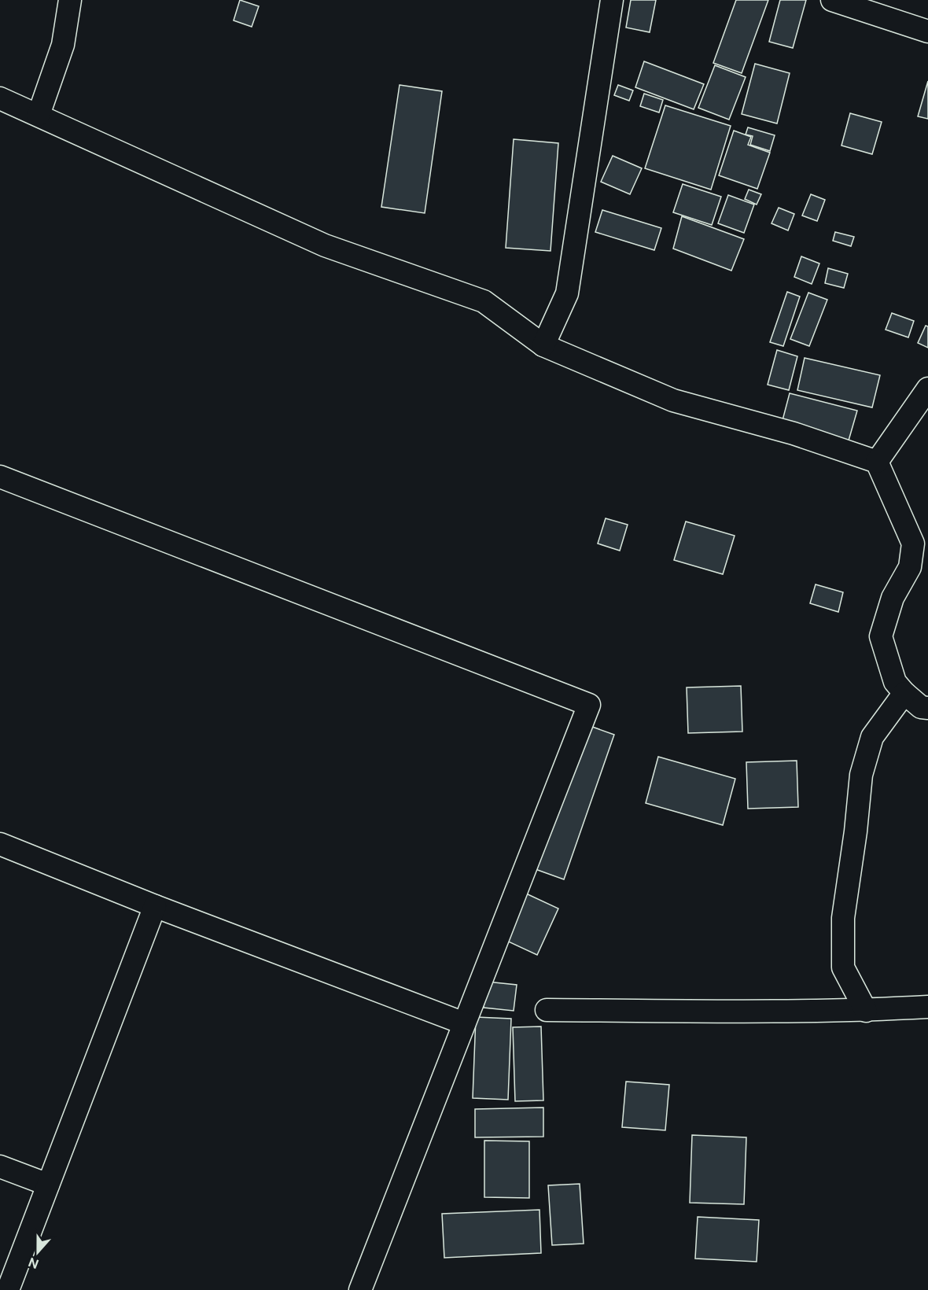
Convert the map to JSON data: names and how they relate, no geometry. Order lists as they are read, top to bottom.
{
  "north": "bottom"
}
